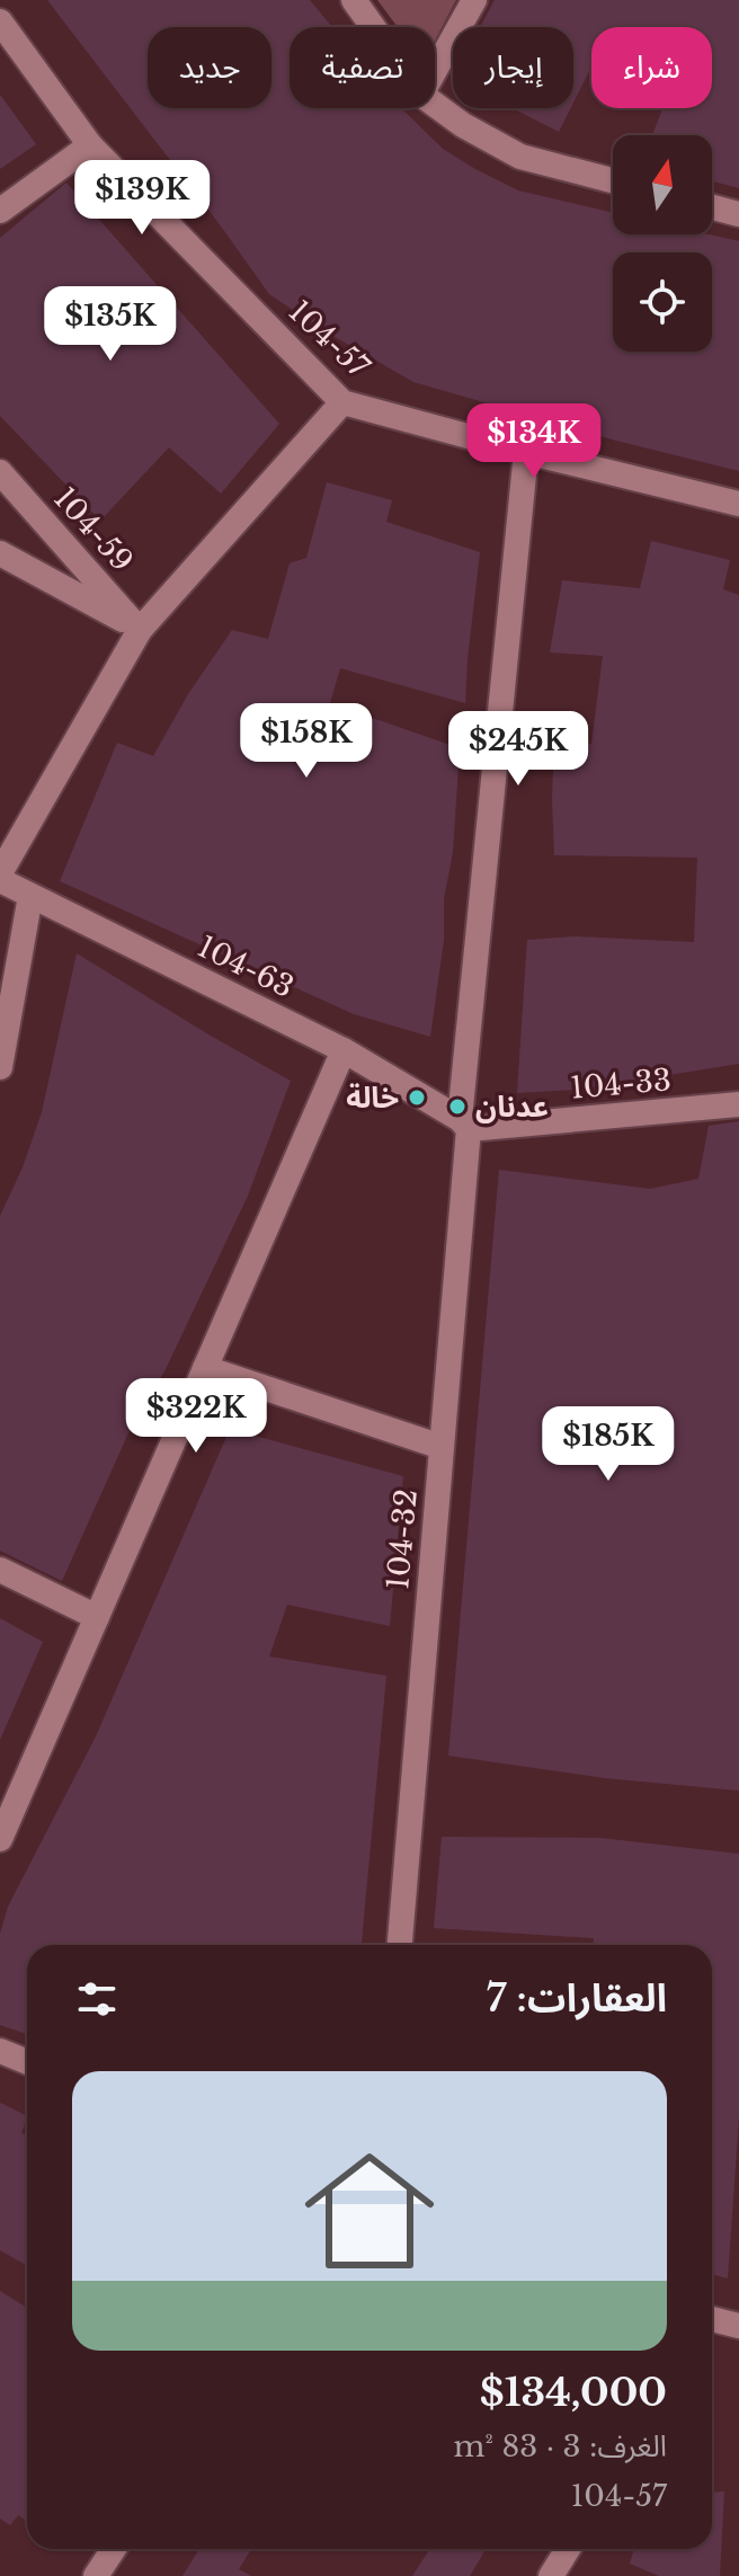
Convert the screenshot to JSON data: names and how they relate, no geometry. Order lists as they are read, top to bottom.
{
  "streets": {
    "street": [
      "104-57",
      "104-59",
      "104-63",
      "104-33",
      "104-32"
    ]
  },
  "crossings": [
    ["104-57", "104-32"],
    ["104-63", "104-33"],
    ["104-63", "104-32"],
    ["104-33", "104-32"]
  ],
  "places": ["خالة", "عدنان"],
  "north": "top",
  "page": {
    "chip": [
      "شراء",
      "إيجار",
      "تصفية",
      "جديد"
    ],
    "price": [
      "$139K",
      "$135K",
      "$134K",
      "$158K",
      "$245K",
      "$322K",
      "$185K"
    ],
    "heading": "العقارات: 7",
    "list": [
      {
        "name": "$134,000",
        "note": "الغرف: 3 · 83 m² · 104-57"
      }
    ]
  }
}
